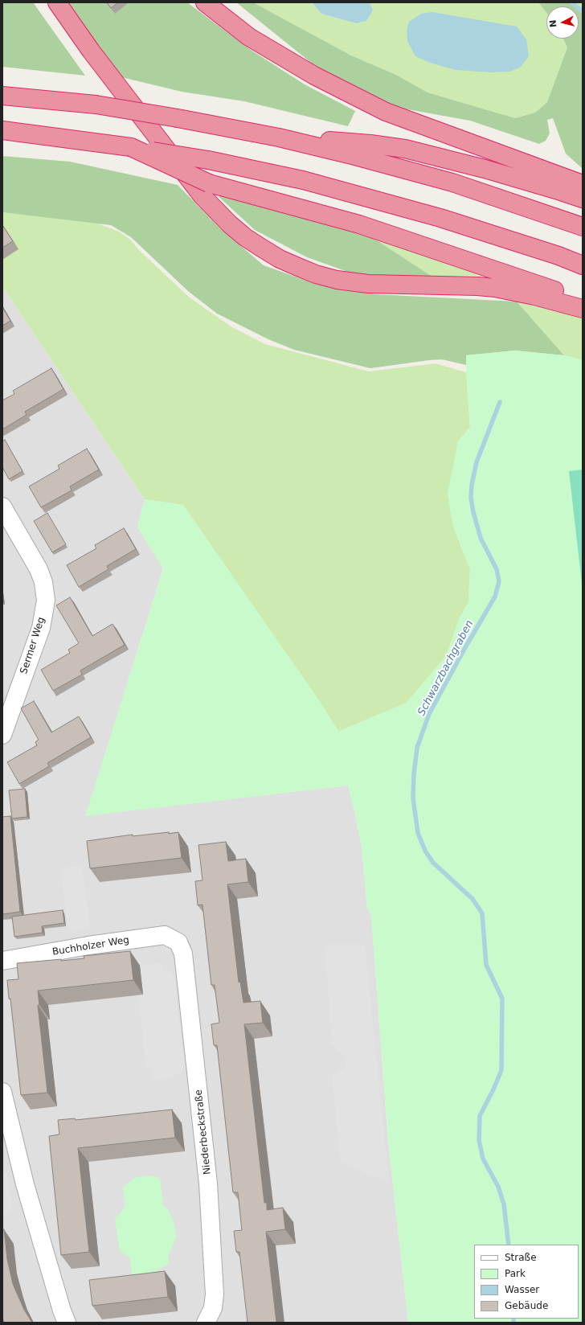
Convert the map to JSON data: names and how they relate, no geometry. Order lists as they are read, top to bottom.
{
  "streets": {
    "street": ["Sermer Weg", "Buchholzer Weg", "Niederbeckstraße"]
  },
  "crossings": [
    ["Buchholzer Weg", "Niederbeckstraße"]
  ],
  "water": ["Schwarzbachgraben"],
  "legend": [
    "Straße",
    "Park",
    "Wasser",
    "Gebäude"
  ],
  "north": "left"
}
